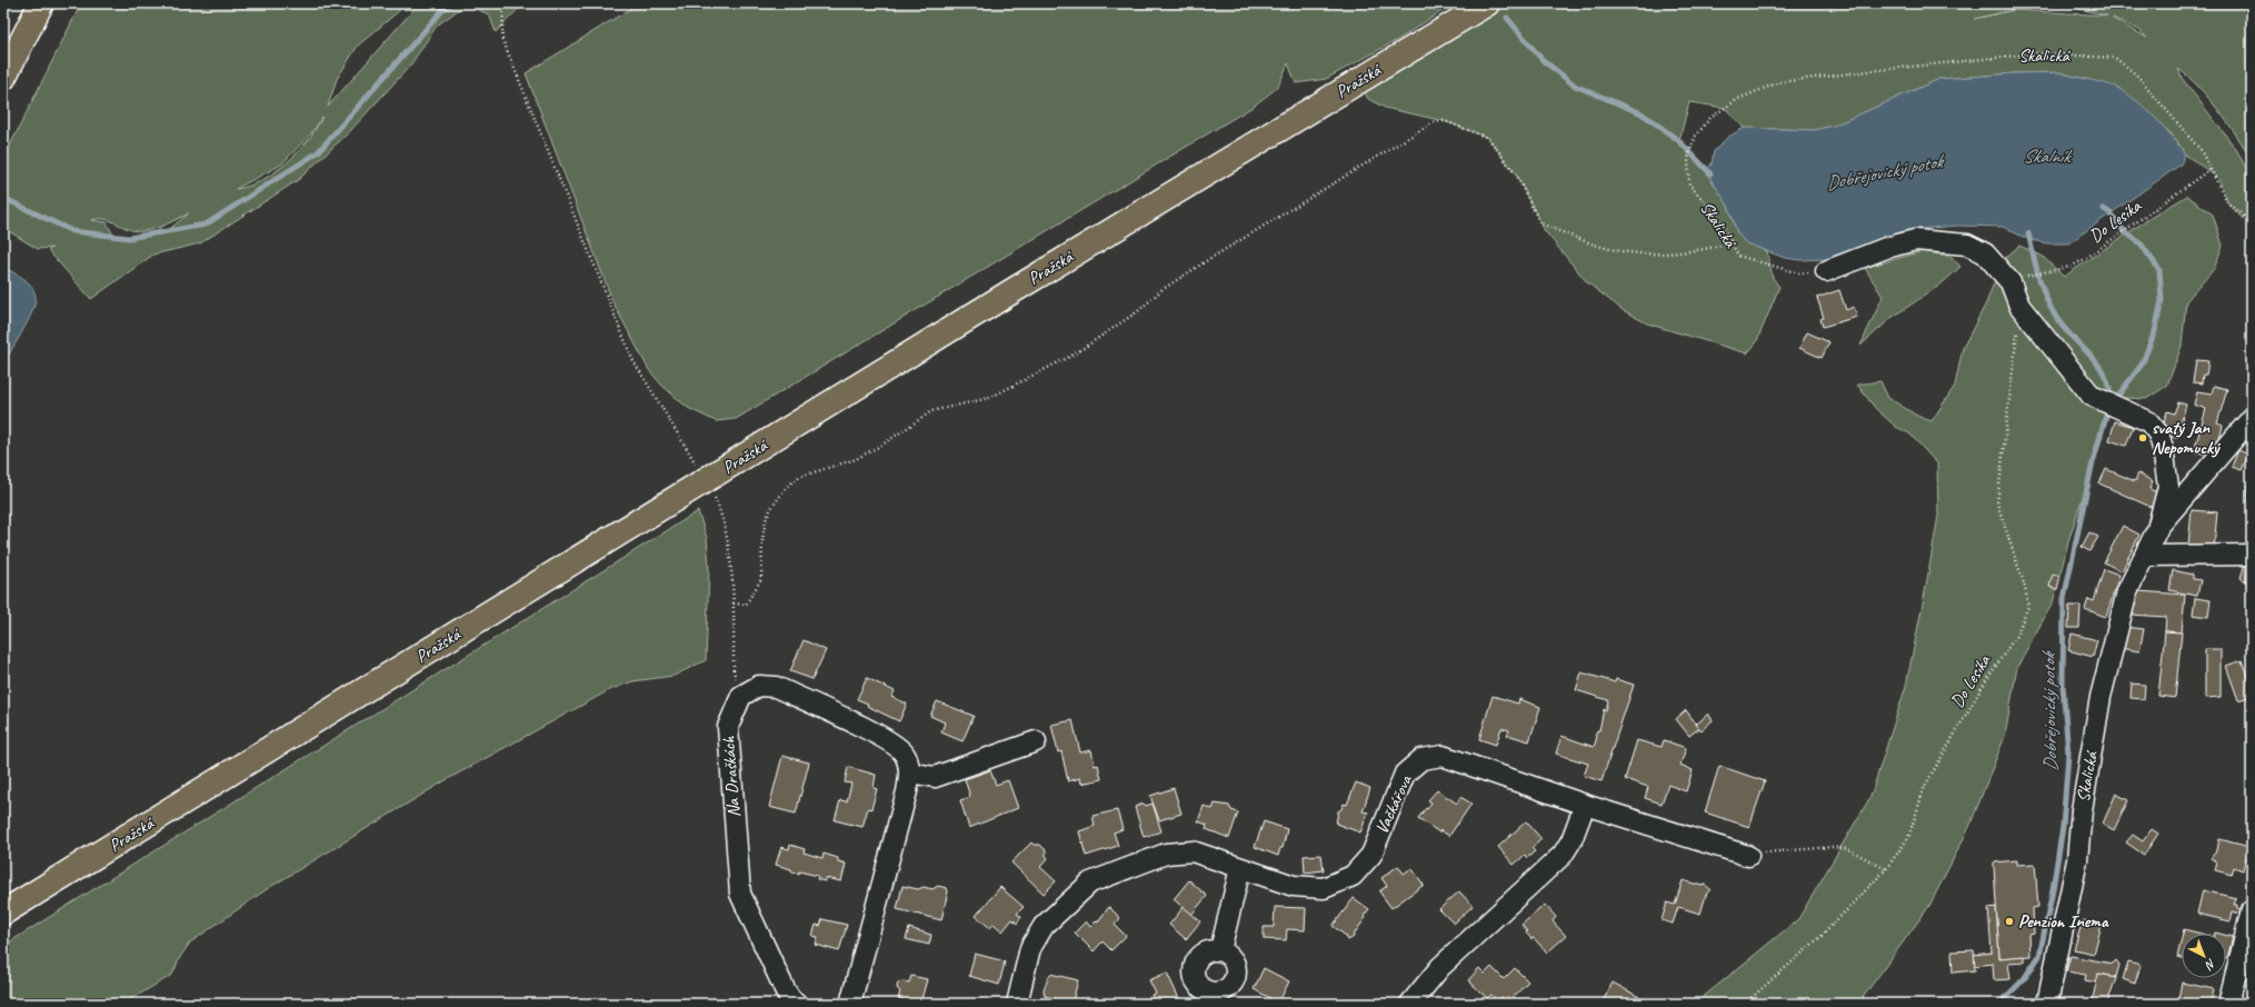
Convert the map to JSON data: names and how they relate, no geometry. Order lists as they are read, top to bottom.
{
  "streets": {
    "main road": ["Pražská"],
    "street": ["Skalická", "Na Draškách", "Vačkářova"],
    "path": ["Do Lesíka"]
  },
  "crossings": [
    ["Skalická", "Do Lesíka"]
  ],
  "water": ["Skalník", "Dobřejovický potok"],
  "places": ["svatý Jan Nepomucký", "Penzion Inema"],
  "north": "bottom right"
}
